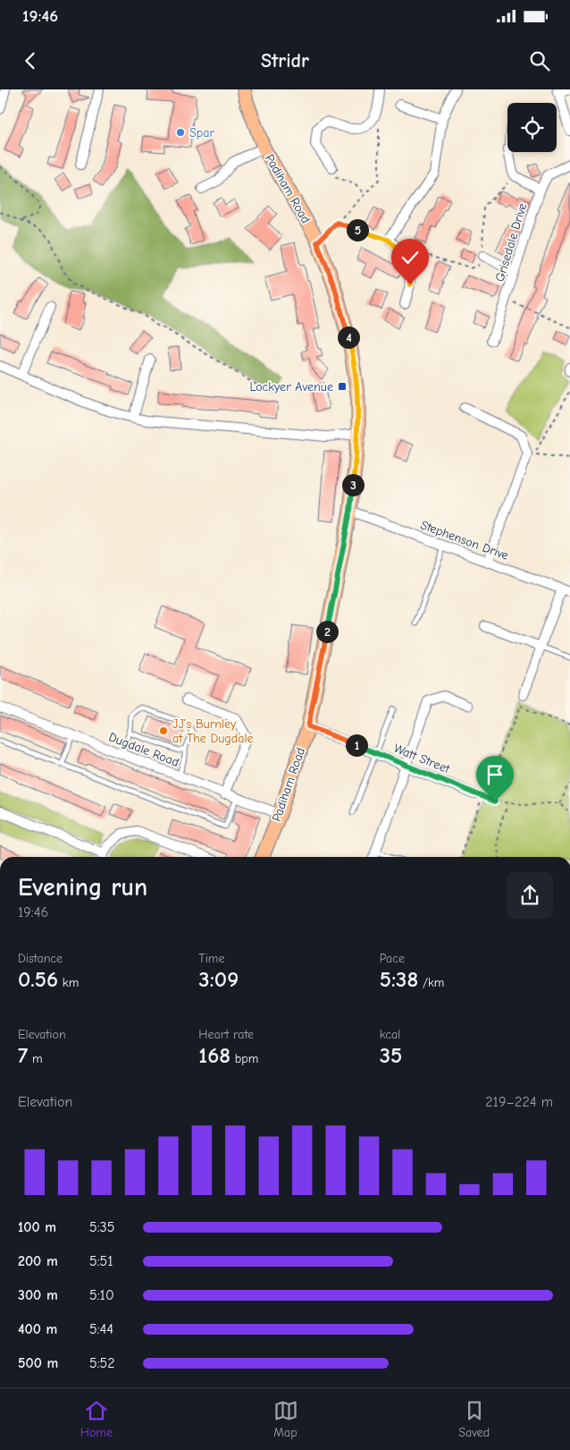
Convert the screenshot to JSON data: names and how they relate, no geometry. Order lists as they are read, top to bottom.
{
  "streets": {
    "main road": ["Padiham Road"],
    "street": [
      "Grisedale Drive",
      "Stephenson Drive",
      "Dugdale Road",
      "Watt Street"
    ]
  },
  "crossings": [
    ["Padiham Road", "Stephenson Drive"],
    ["Padiham Road", "Dugdale Road"],
    ["Padiham Road", "Watt Street"]
  ],
  "places": {
    "other": ["Spar", "JJ’s Burnley at The Dugdale"],
    "transit": ["Lockyer Avenue"]
  },
  "page": {
    "status": "19:46",
    "header": "Stridr",
    "pins": [
      "5",
      "4",
      "3",
      "2",
      "1"
    ],
    "heading": ["Evening run", "19:46"],
    "stats": [
      ["Distance", "0.56 km"],
      ["Time", "3:09"],
      ["Pace", "5:38 /km"],
      ["Elevation", "7 m"],
      ["Heart rate", "168 bpm"],
      ["kcal", "35"]
    ],
    "chart": ["Elevation", "219–224 m"],
    "list": [
      {
        "name": "100 m",
        "note": "5:35"
      },
      {
        "name": "200 m",
        "note": "5:51"
      },
      {
        "name": "300 m",
        "note": "5:10"
      },
      {
        "name": "400 m",
        "note": "5:44"
      },
      {
        "name": "500 m",
        "note": "5:52"
      }
    ],
    "tabs": ["Home", "Map", "Saved"]
  }
}
